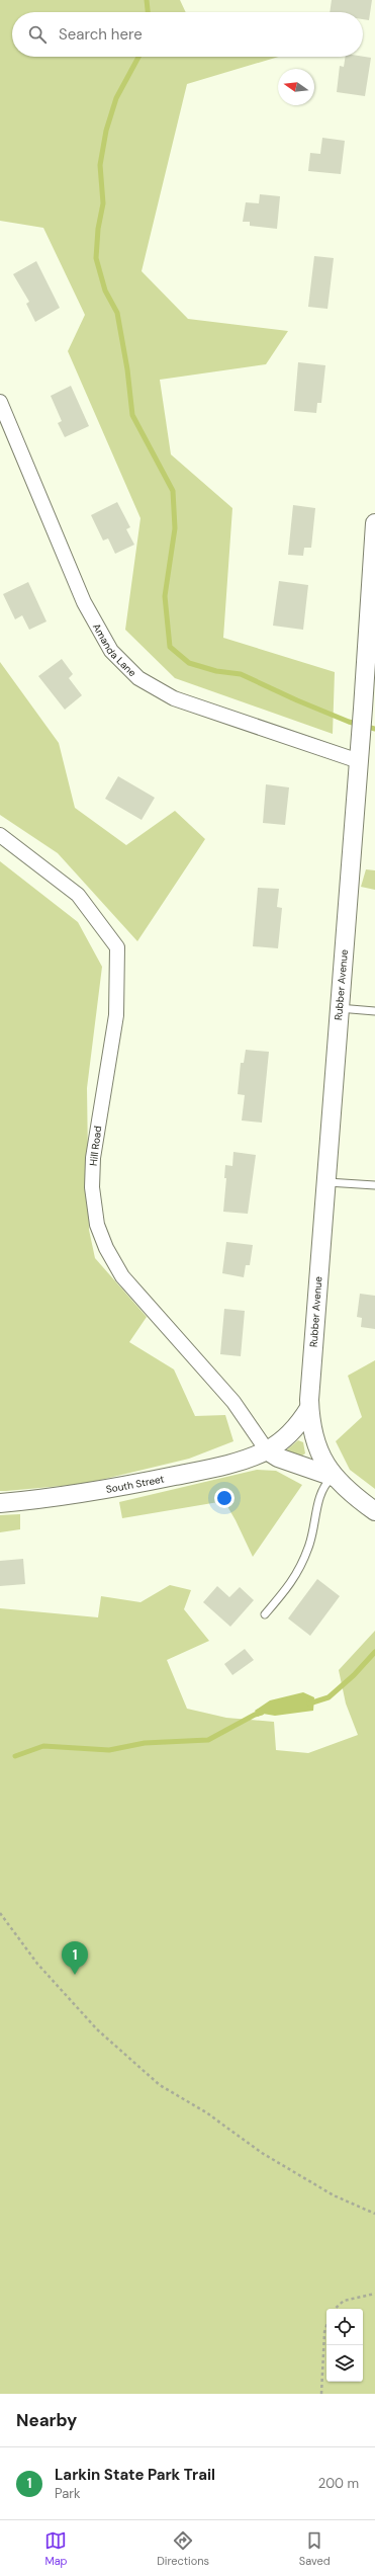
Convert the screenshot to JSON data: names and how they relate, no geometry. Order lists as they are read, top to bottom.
{
  "streets": {
    "street": [
      "Amanda Lane",
      "Rubber Avenue",
      "Hill Road",
      "South Street"
    ]
  },
  "crossings": [
    ["Amanda Lane", "Rubber Avenue"],
    ["Rubber Avenue", "South Street"],
    ["Hill Road", "South Street"]
  ],
  "north": "left",
  "page": {
    "search": "Search here",
    "pins": "1",
    "heading": "Nearby",
    "list": [
      {
        "mark": "1",
        "name": "Larkin State Park Trail",
        "note": "Park",
        "value": "200 m"
      }
    ],
    "nav": ["Map", "Directions", "Saved"]
  }
}
